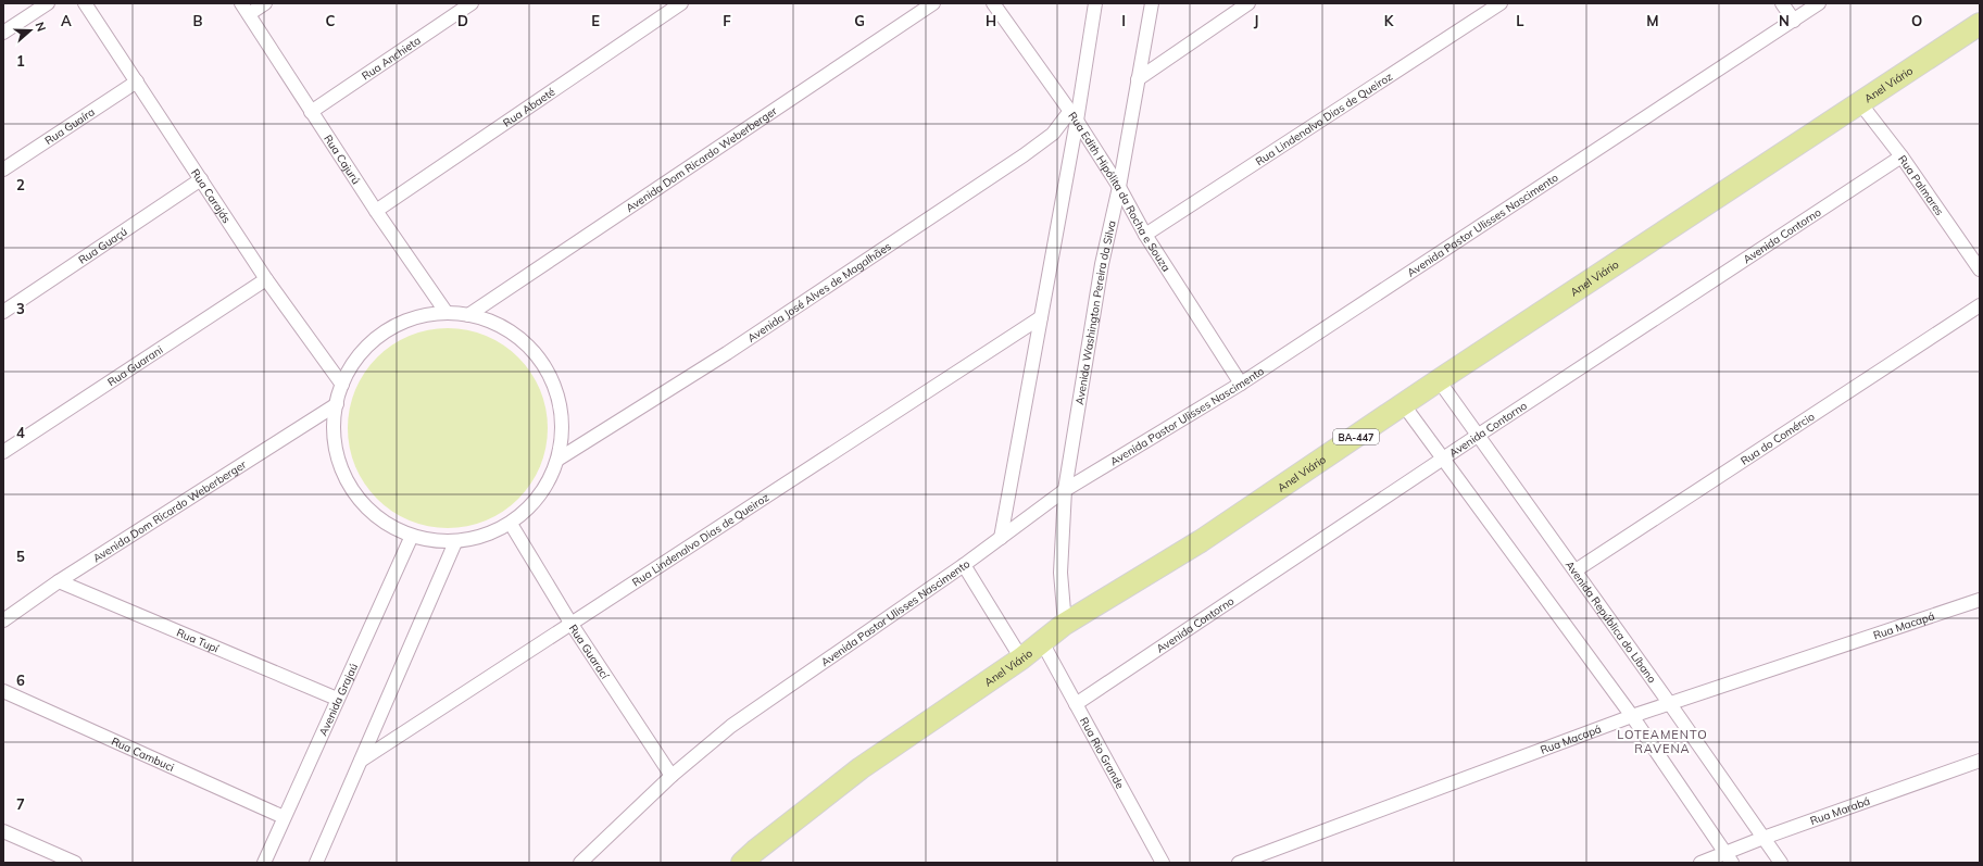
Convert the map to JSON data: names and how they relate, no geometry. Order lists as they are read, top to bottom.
{
  "streets": {
    "main road": ["Anel Viário", "BA-447"],
    "street": [
      "Rua Anchieta",
      "Rua Abaeté",
      "Rua Lindenalvo Dias de Queiroz",
      "Rua Guaíra",
      "Rua Cajurú",
      "Avenida Dom Ricardo Weberberger",
      "Rua Palmares",
      "Rua Edith Hipólita da Rocha e Souza",
      "Rua Carajás",
      "Avenida Pastor Ulisses Nascimento",
      "Avenida Contorno",
      "Rua Guaçú",
      "Avenida José Alves de Magalhães",
      "Avenida Washington Pereira da Silva",
      "Rua Guarani",
      "Rua do Comércio",
      "Avenida República do Líbano",
      "Rua Macapá",
      "Rua Tupí",
      "Rua Guarací",
      "Avenida Grajaú",
      "Rua Rio Grande",
      "Rua Cambuci",
      "Rua Marabá"
    ]
  },
  "crossings": [
    ["Rua Anchieta", "Rua Cajurú"],
    ["Anel Viário", "Rua Palmares"],
    ["Anel Viário", "Avenida Washington Pereira da Silva"],
    ["Anel Viário", "Avenida República do Líbano"],
    ["Anel Viário", "Rua Rio Grande"],
    ["Rua Abaeté", "Rua Cajurú"],
    ["Rua Lindenalvo Dias de Queiroz", "Rua Edith Hipólita da Rocha e Souza"],
    ["Rua Lindenalvo Dias de Queiroz", "Rua Guarací"],
    ["Rua Guaíra", "Rua Carajás"],
    ["Avenida Dom Ricardo Weberberger", "Rua Tupí"],
    ["Rua Palmares", "Avenida Contorno"],
    ["Rua Edith Hipólita da Rocha e Souza", "Avenida Pastor Ulisses Nascimento"],
    ["Rua Edith Hipólita da Rocha e Souza", "Avenida José Alves de Magalhães"],
    ["Rua Edith Hipólita da Rocha e Souza", "Avenida Washington Pereira da Silva"],
    ["Rua Carajás", "Rua Guaçú"],
    ["Rua Carajás", "Rua Guarani"],
    ["Avenida Pastor Ulisses Nascimento", "Avenida Washington Pereira da Silva"],
    ["Avenida Pastor Ulisses Nascimento", "Rua Guarací"],
    ["Avenida Contorno", "Avenida República do Líbano"],
    ["Avenida Contorno", "Rua Rio Grande"],
    ["Rua do Comércio", "Avenida República do Líbano"],
    ["Avenida República do Líbano", "Rua Macapá"],
    ["Avenida República do Líbano", "Rua Marabá"],
    ["Rua Tupí", "Avenida Grajaú"],
    ["Avenida Grajaú", "Rua Cambuci"]
  ],
  "districts": ["LOTEAMENTO RAVENA"],
  "north": "right",
  "grid": {
    "columns": [
      "A",
      "B",
      "C",
      "D",
      "E",
      "F",
      "G",
      "H",
      "I",
      "J",
      "K",
      "L",
      "M",
      "N",
      "O"
    ],
    "rows": [
      "1",
      "2",
      "3",
      "4",
      "5",
      "6",
      "7"
    ]
  }
}
